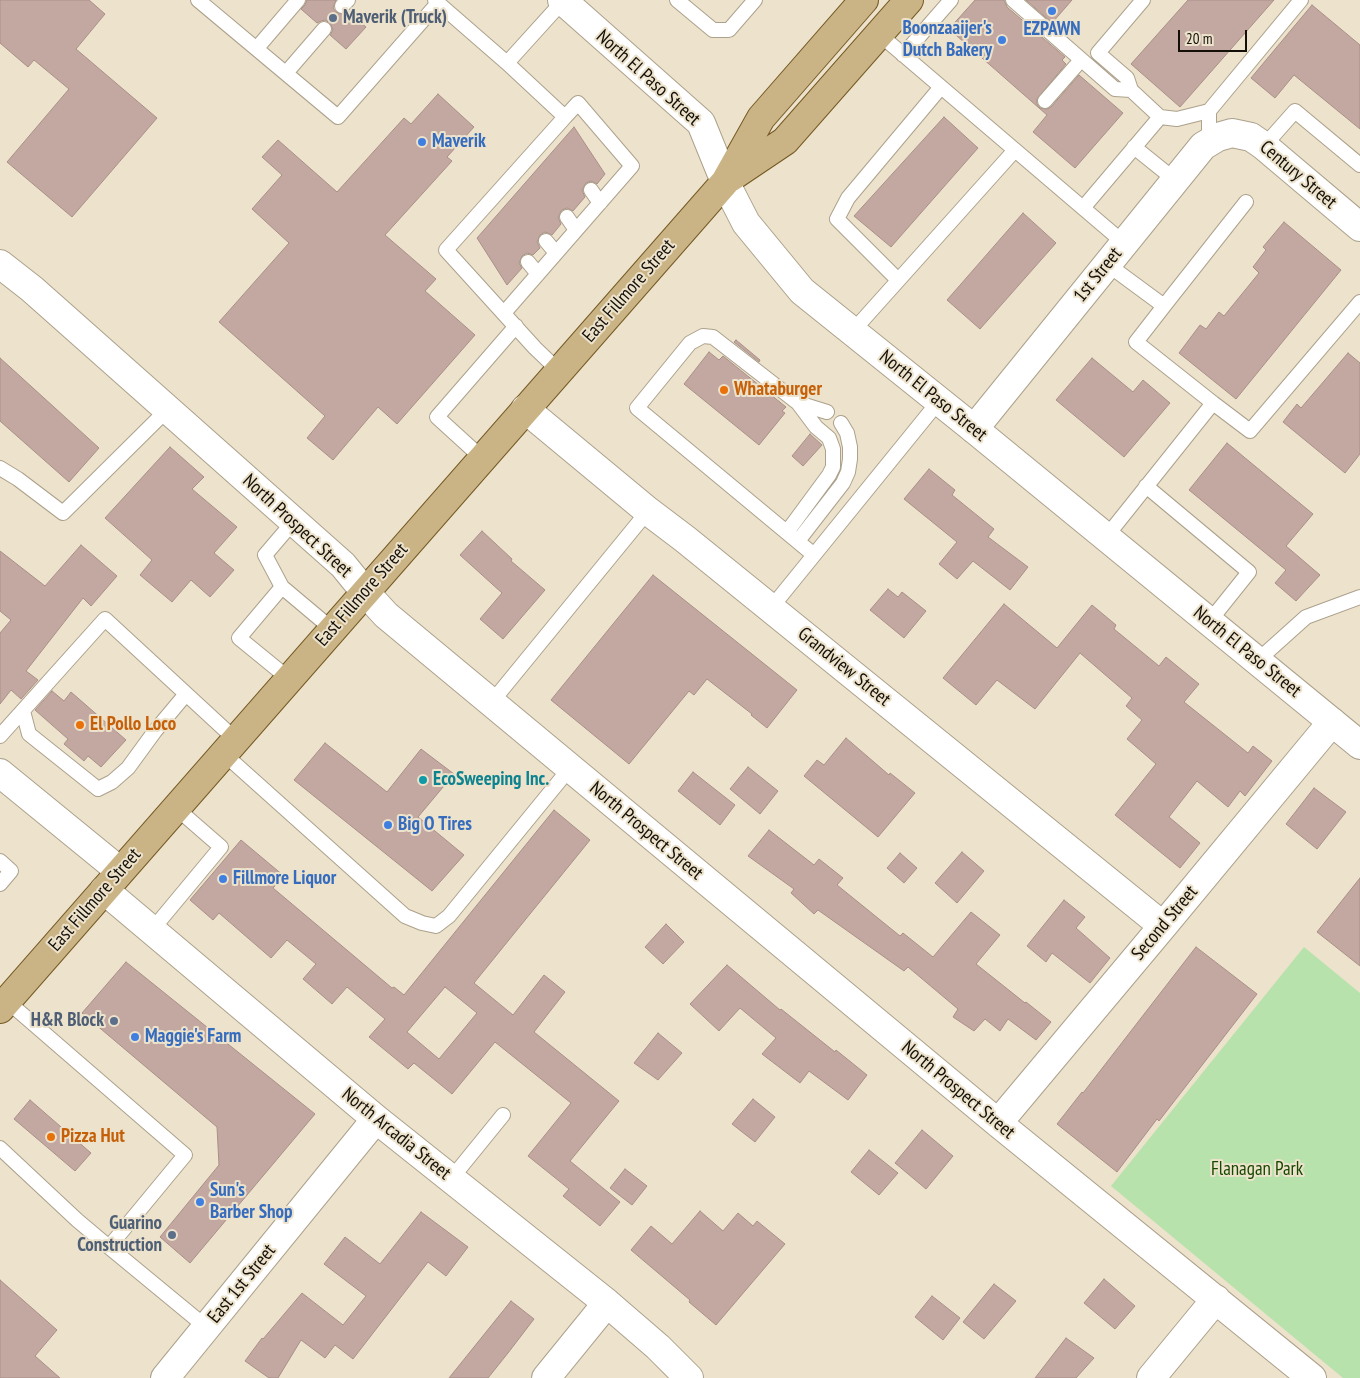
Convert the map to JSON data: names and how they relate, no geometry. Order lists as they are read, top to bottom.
{
  "streets": {
    "main road": ["East Fillmore Street"],
    "street": [
      "North El Paso Street",
      "Century Street",
      "1st Street",
      "North Prospect Street",
      "Grandview Street",
      "Second Street",
      "North Arcadia Street",
      "East 1st Street"
    ]
  },
  "crossings": [
    ["North El Paso Street", "1st Street"],
    ["North El Paso Street", "East Fillmore Street"],
    ["North El Paso Street", "Second Street"],
    ["Century Street", "1st Street"],
    ["East Fillmore Street", "North Prospect Street"],
    ["East Fillmore Street", "Grandview Street"],
    ["East Fillmore Street", "North Arcadia Street"],
    ["North Prospect Street", "Second Street"],
    ["Grandview Street", "Second Street"],
    ["North Arcadia Street", "East 1st Street"]
  ],
  "parks": ["Flanagan Park"],
  "places": [
    "EZPAWN",
    "Maverik (Truck)",
    "Boonzaaijer's Dutch Bakery",
    "Maverik",
    "Whataburger",
    "El Pollo Loco",
    "EcoSweeping Inc.",
    "Big O Tires",
    "Fillmore Liquor",
    "H&R Block",
    "Maggie's Farm",
    "Pizza Hut",
    "Sun's Barber Shop",
    "Guarino Construction"
  ],
  "scale_bar": "20 m"
}
